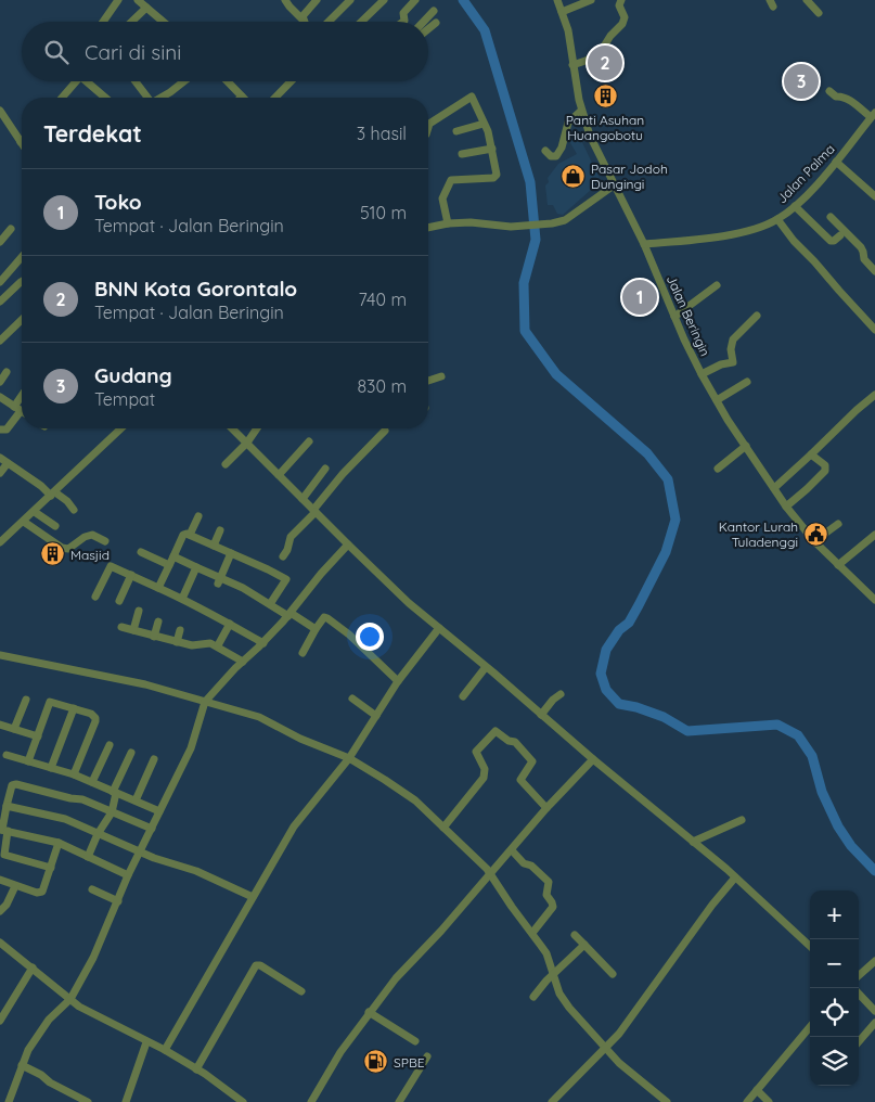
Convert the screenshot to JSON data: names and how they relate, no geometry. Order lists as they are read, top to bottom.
{
  "streets": {
    "street": ["Jalan Palma", "Jalan Beringin"]
  },
  "crossings": [
    ["Jalan Palma", "Jalan Beringin"]
  ],
  "places": {
    "building": ["Panti Asuhan Huangobotu", "Masjid"],
    "shop": ["Pasar Jodoh Dungingi"],
    "public building": ["Kantor Lurah Tuladenggi"],
    "fuel station": ["SPBE"]
  },
  "page": {
    "search": "Cari di sini",
    "pins": ["2", "3", "1"],
    "heading": ["Terdekat", "3 hasil"],
    "list": [
      {
        "mark": "1",
        "name": "Toko",
        "note": "Tempat · Jalan Beringin",
        "value": "510 m"
      },
      {
        "mark": "2",
        "name": "BNN Kota Gorontalo",
        "note": "Tempat · Jalan Beringin",
        "value": "740 m"
      },
      {
        "mark": "3",
        "name": "Gudang",
        "note": "Tempat",
        "value": "830 m"
      }
    ],
    "map_buttons": ["+", "−"]
  }
}
